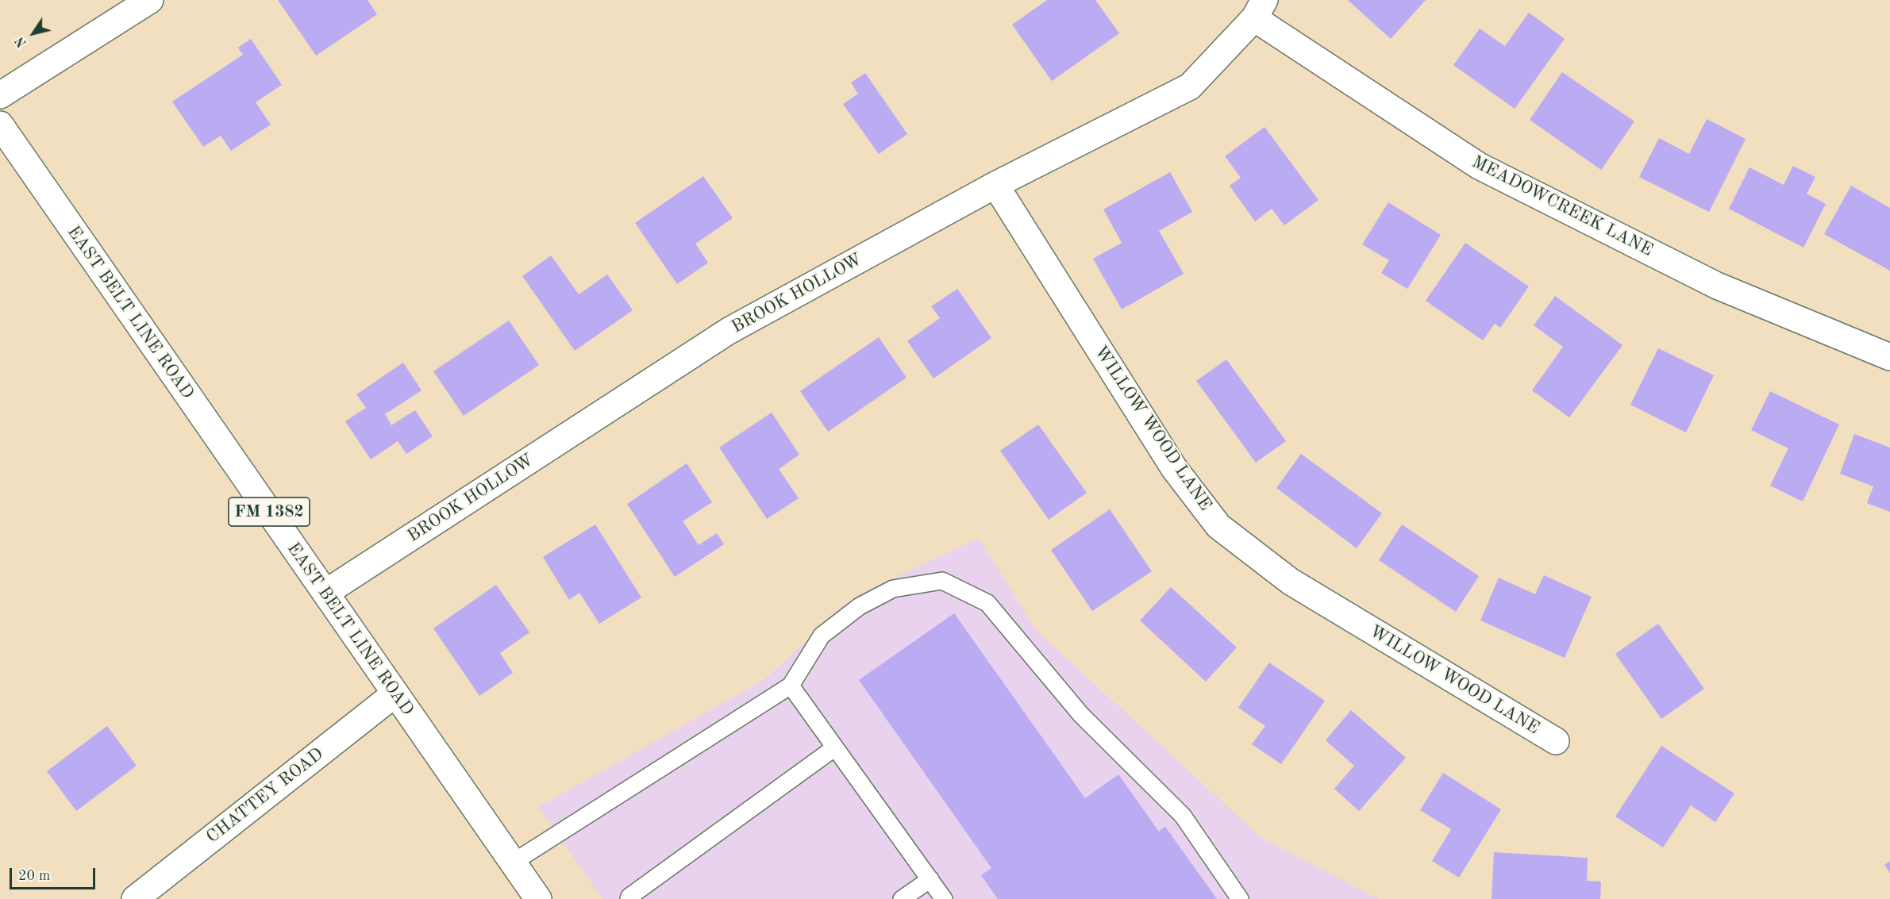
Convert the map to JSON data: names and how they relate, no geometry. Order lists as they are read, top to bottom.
{
  "streets": {
    "street": [
      "MEADOWCREEK LANE",
      "BROOK HOLLOW",
      "EAST BELT LINE ROAD",
      "WILLOW WOOD LANE",
      "FM 1382",
      "CHATTEY ROAD"
    ]
  },
  "crossings": [
    ["MEADOWCREEK LANE", "BROOK HOLLOW"],
    ["BROOK HOLLOW", "EAST BELT LINE ROAD"],
    ["BROOK HOLLOW", "WILLOW WOOD LANE"],
    ["EAST BELT LINE ROAD", "CHATTEY ROAD"]
  ],
  "scale_bar": "20 m",
  "north": "bottom left"
}
